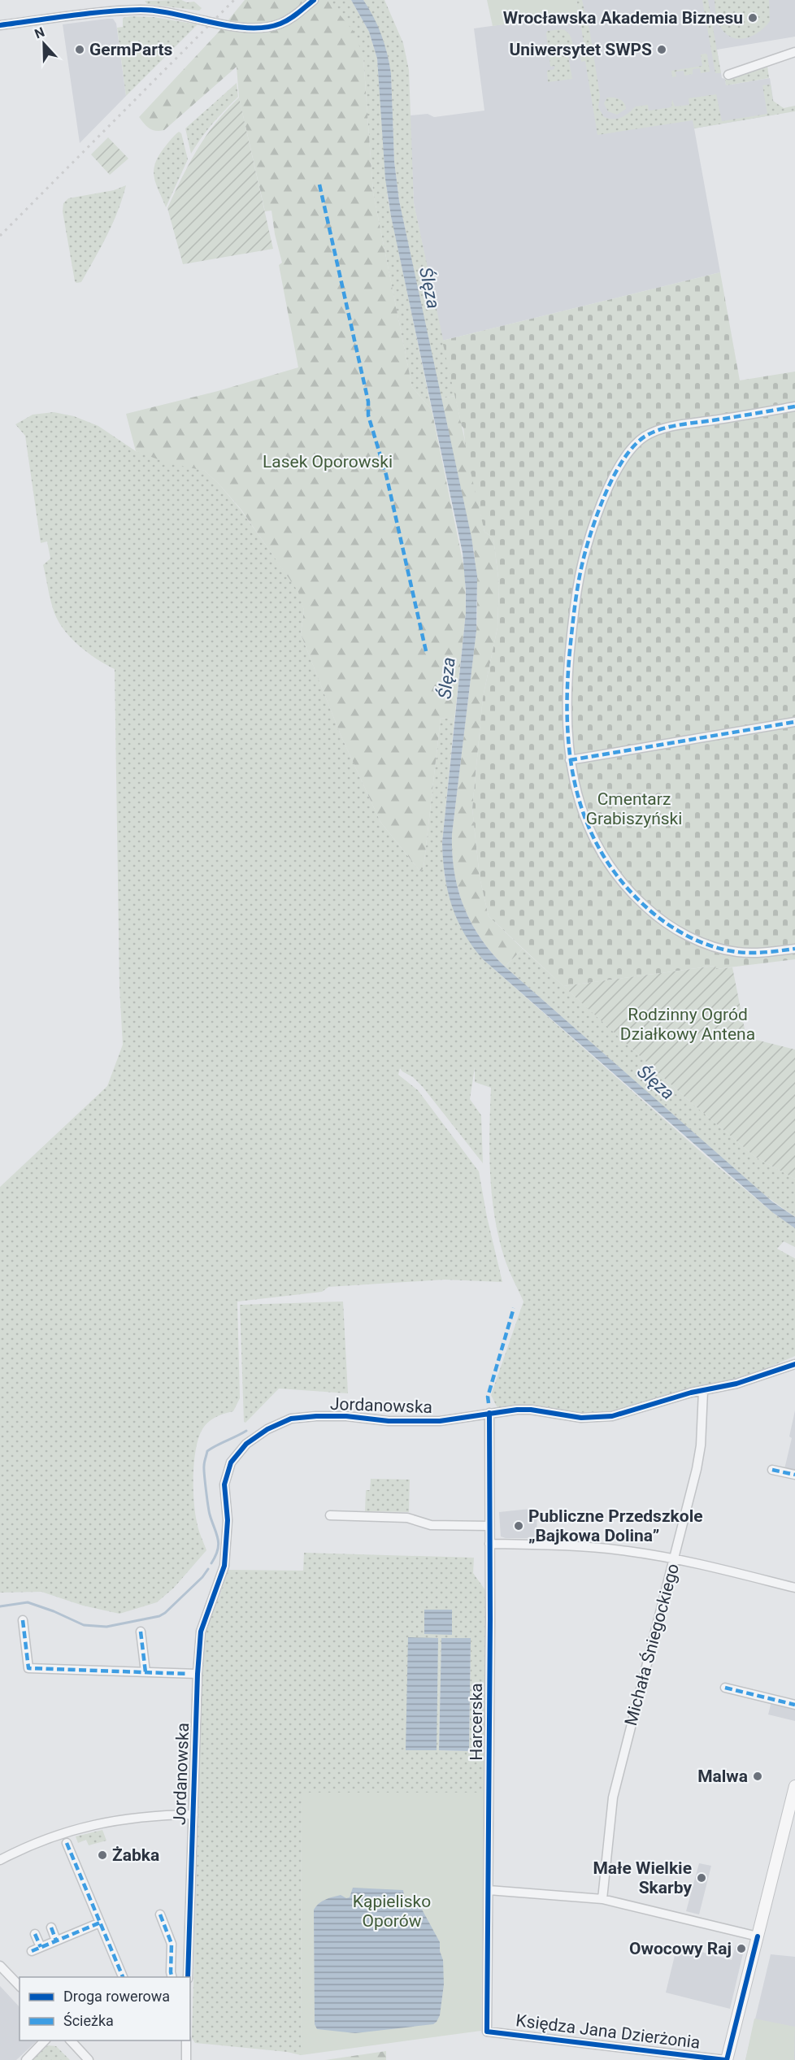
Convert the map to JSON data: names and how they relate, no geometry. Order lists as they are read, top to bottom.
{
  "streets": {
    "street": [
      "Jordanowska",
      "Michała Śniegockiego",
      "Harcerska",
      "Księdza Jana Dzierżonia"
    ]
  },
  "crossings": [
    ["Jordanowska", "Michała Śniegockiego"],
    ["Jordanowska", "Harcerska"],
    ["Harcerska", "Księdza Jana Dzierżonia"]
  ],
  "water": ["Ślęza"],
  "parks": [
    "Lasek Oporowski",
    "Cmentarz Grabiszyński",
    "Rodzinny Ogród Działkowy Antena",
    "Kąpielisko Oporów"
  ],
  "places": [
    "Wrocławska Akademia Biznesu",
    "GermParts",
    "Uniwersytet SWPS",
    "Publiczne Przedszkole „Bajkowa Dolina”",
    "Malwa",
    "Żabka",
    "Małe Wielkie Skarby",
    "Owocowy Raj"
  ],
  "legend": ["Droga rowerowa", "Ścieżka"],
  "north": "top"
}
